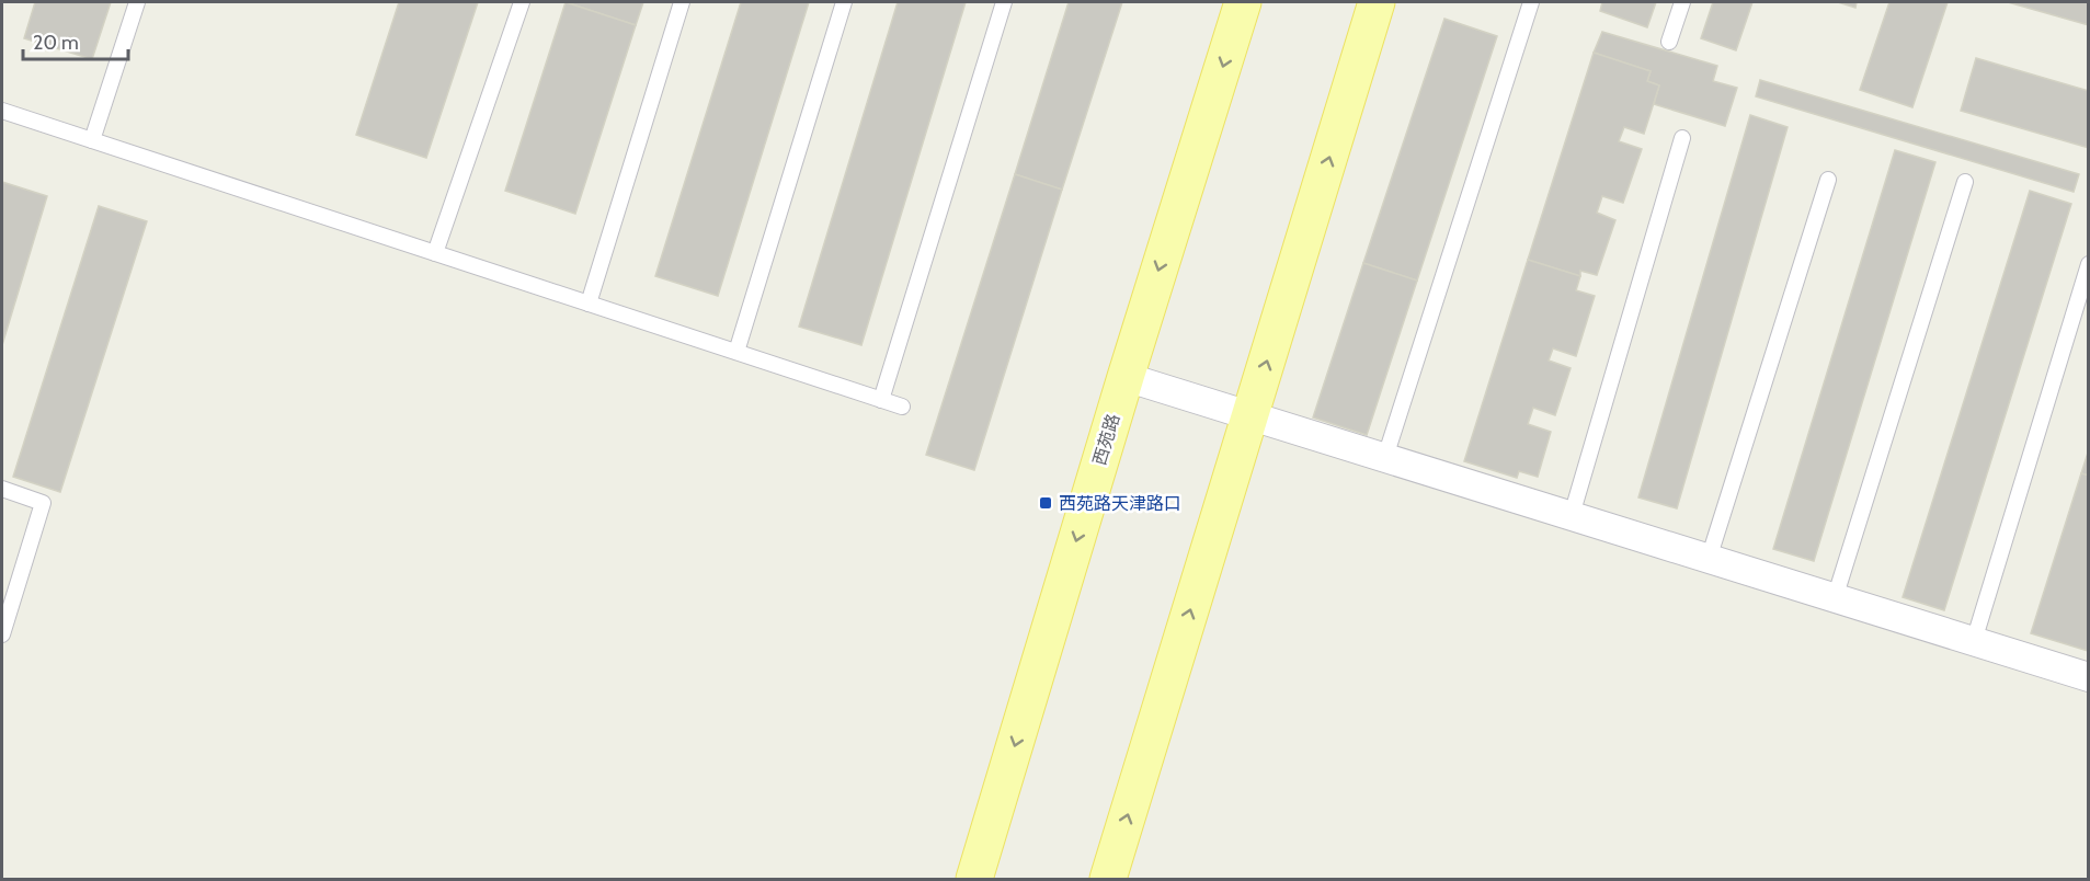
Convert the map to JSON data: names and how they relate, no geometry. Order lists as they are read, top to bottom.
{
  "streets": {
    "main road": ["西苑路"]
  },
  "places": {
    "transit": ["西苑路天津路口"]
  },
  "scale_bar": "20 m"
}
